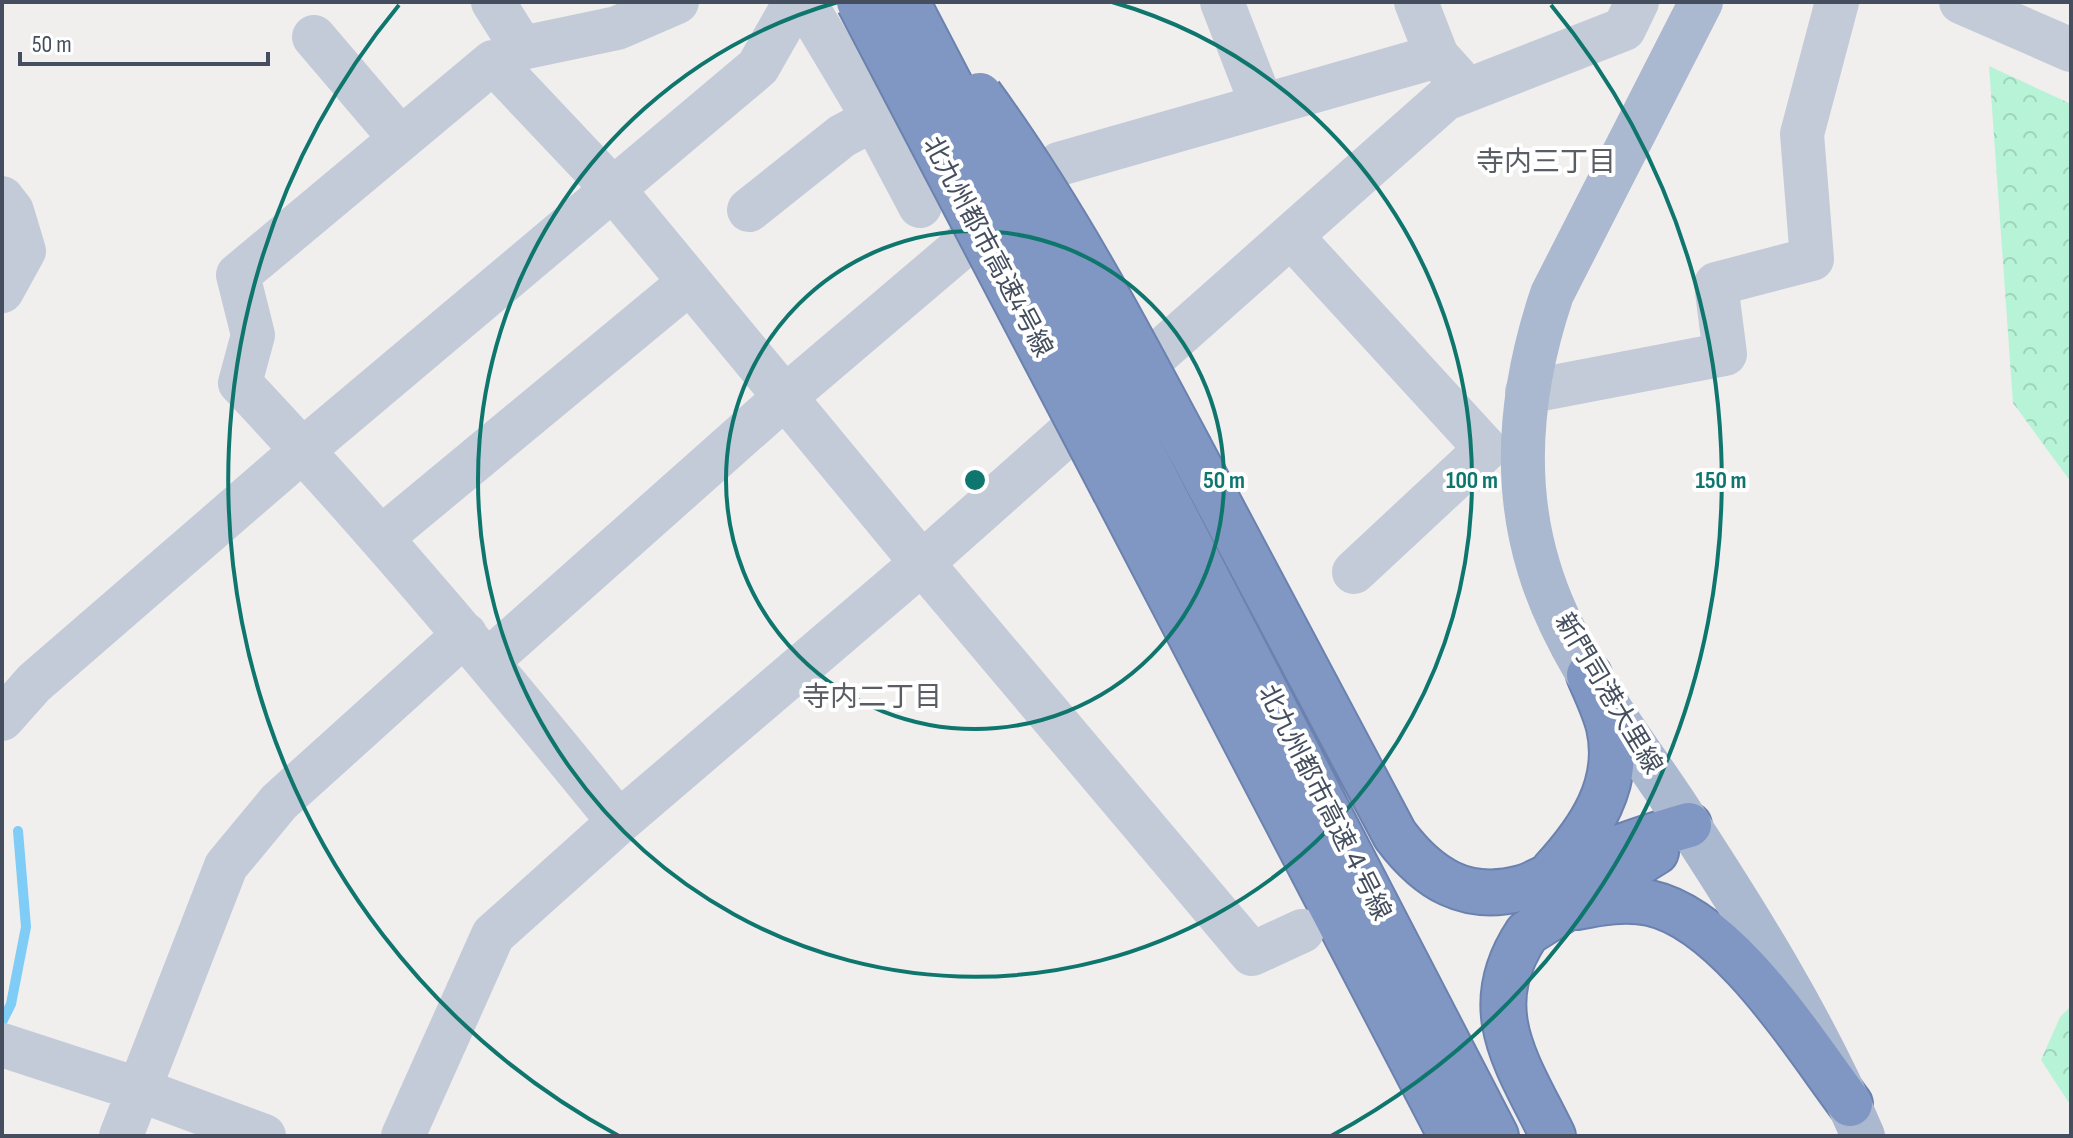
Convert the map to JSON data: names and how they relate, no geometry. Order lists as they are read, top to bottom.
{
  "streets": {
    "highway": ["北九州都市高速4号線", "北九州都市高速４号線"],
    "main road": ["新門司港大里線"]
  },
  "crossings": [
    ["北九州都市高速4号線", "北九州都市高速４号線"]
  ],
  "districts": ["寺内三丁目", "寺内二丁目"],
  "scale_bar": "50 m",
  "rings": ["50 m", "100 m", "150 m"]
}
